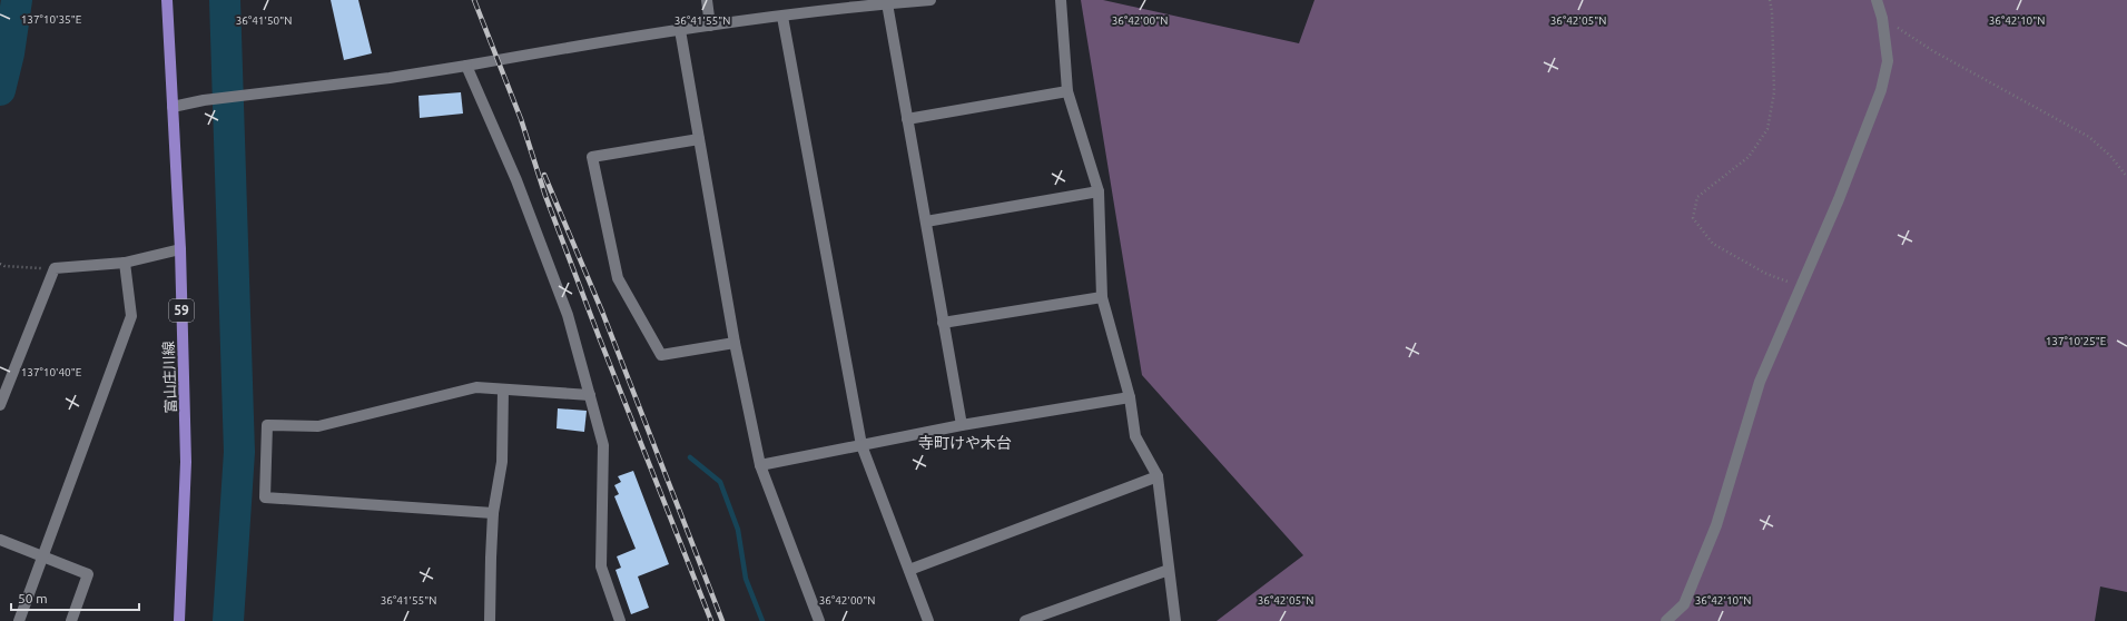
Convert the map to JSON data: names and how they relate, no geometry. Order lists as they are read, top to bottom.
{
  "streets": {
    "main road": ["59", "富山庄川線"]
  },
  "districts": ["寺町けや木台"],
  "scale_bar": "50 m",
  "coordinates": [
    "137°10'35\"E",
    "36°41'50\"N",
    "36°41'55\"N",
    "36°42'00\"N",
    "36°42'05\"N",
    "36°42'10\"N",
    "137°10'25\"E",
    "137°10'40\"E"
  ]
}
